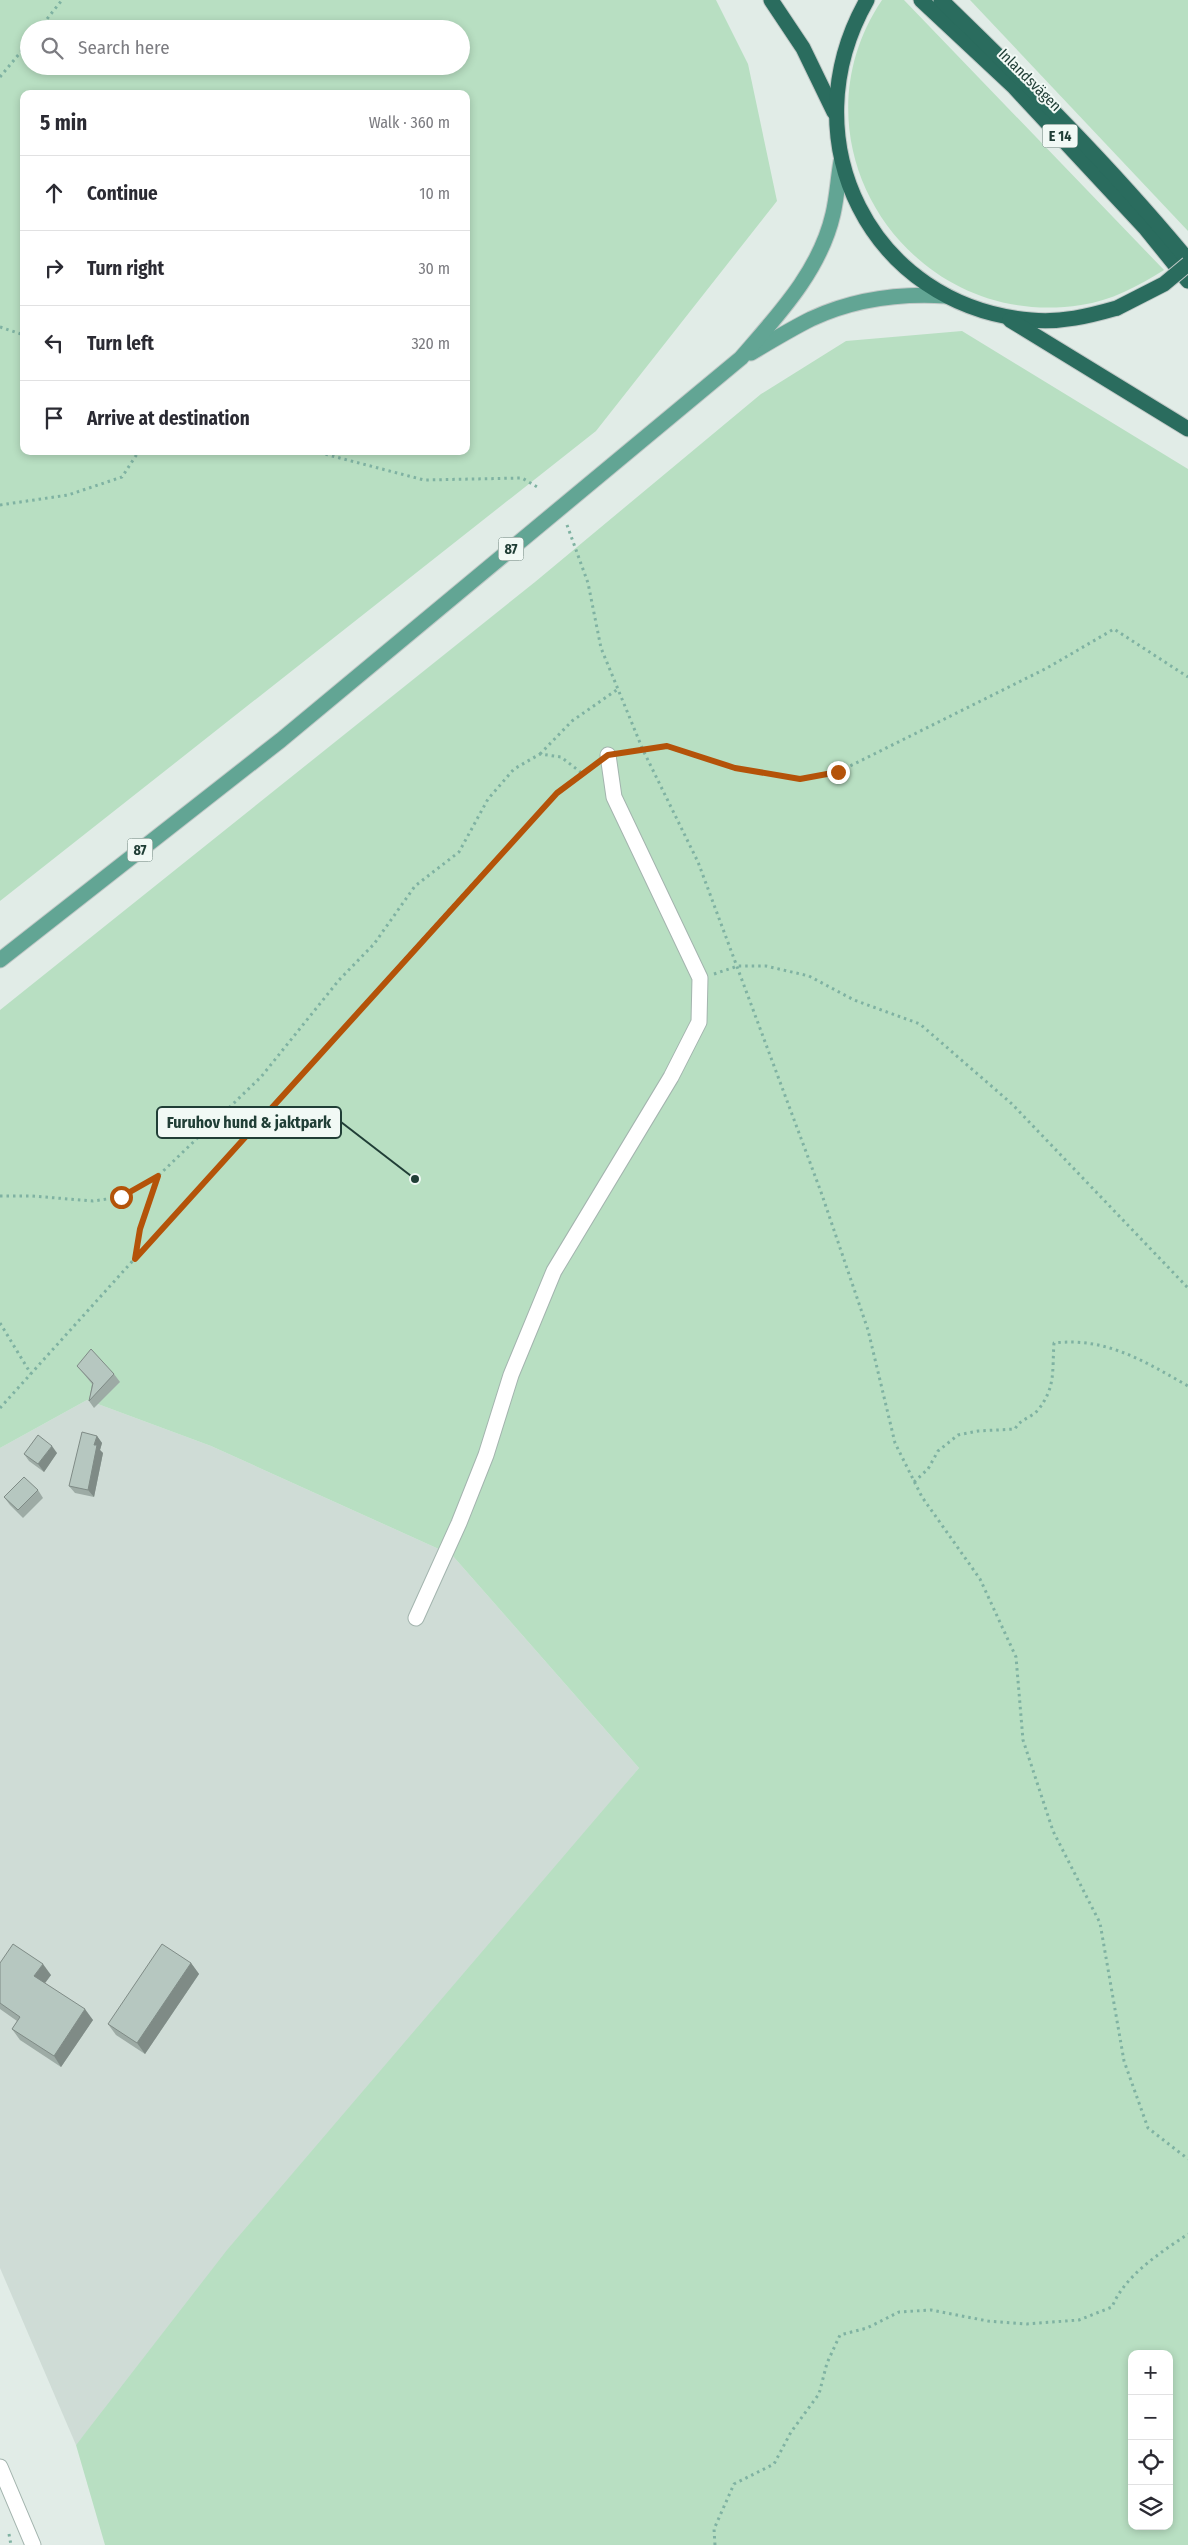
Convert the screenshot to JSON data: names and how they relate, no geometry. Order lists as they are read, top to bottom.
{
  "streets": {
    "highway": ["Inlandsvägen", "E 14"],
    "main road": ["87"]
  },
  "places": ["Furuhov hund & jaktpark"],
  "page": {
    "search": "Search here",
    "heading": ["5 min", "Walk · 360 m"],
    "list": [
      ["Continue", "10 m"],
      ["Turn right", "30 m"],
      ["Turn left", "320 m"],
      "Arrive at destination"
    ],
    "map_buttons": ["+", "−"]
  }
}
